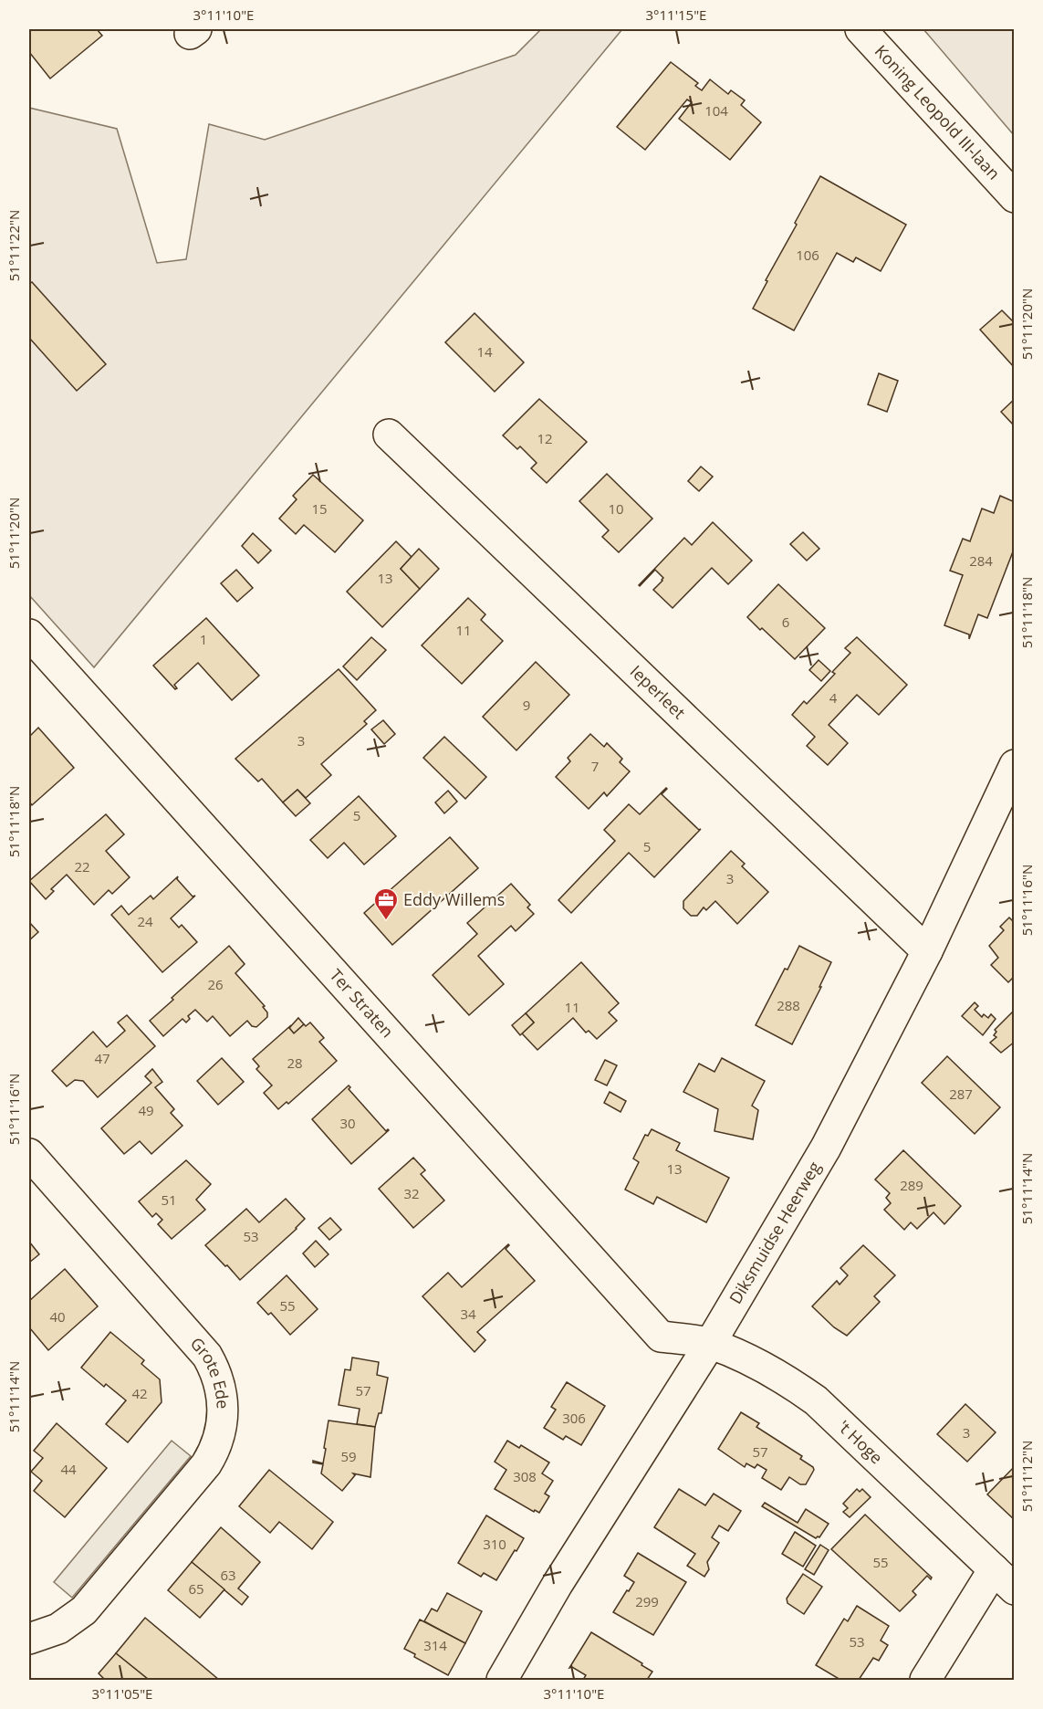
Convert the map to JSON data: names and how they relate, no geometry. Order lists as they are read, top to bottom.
{
  "streets": {
    "street": [
      "Koning Leopold III-laan",
      "Ieperleet",
      "Ter Straten",
      "Diksmuidse Heerweg",
      "Grote Ede",
      "'t Hoge"
    ]
  },
  "crossings": [
    ["Ieperleet", "Diksmuidse Heerweg"],
    ["Ter Straten", "Diksmuidse Heerweg"],
    ["Ter Straten", "'t Hoge"],
    ["Diksmuidse Heerweg", "'t Hoge"]
  ],
  "places": {
    "office": ["Eddy Willems"]
  },
  "house_numbers": [
    "104",
    "106",
    "14",
    "12",
    "15",
    "10",
    "284",
    "13",
    "6",
    "11",
    "1",
    "4",
    "9",
    "3",
    "7",
    "5",
    "5",
    "22",
    "3",
    "24",
    "26",
    "288",
    "11",
    "47",
    "28",
    "287",
    "49",
    "30",
    "13",
    "289",
    "32",
    "51",
    "53",
    "55",
    "34",
    "40",
    "57",
    "42",
    "306",
    "3",
    "57",
    "59",
    "44",
    "308",
    "310",
    "55",
    "63",
    "65",
    "299",
    "53",
    "314"
  ],
  "coordinates": [
    "3°11'10\"E",
    "3°11'15\"E",
    "51°11'22\"N",
    "51°11'20\"N",
    "51°11'18\"N",
    "51°11'16\"N",
    "51°11'14\"N",
    "51°11'12\"N",
    "3°11'05\"E"
  ]
}
